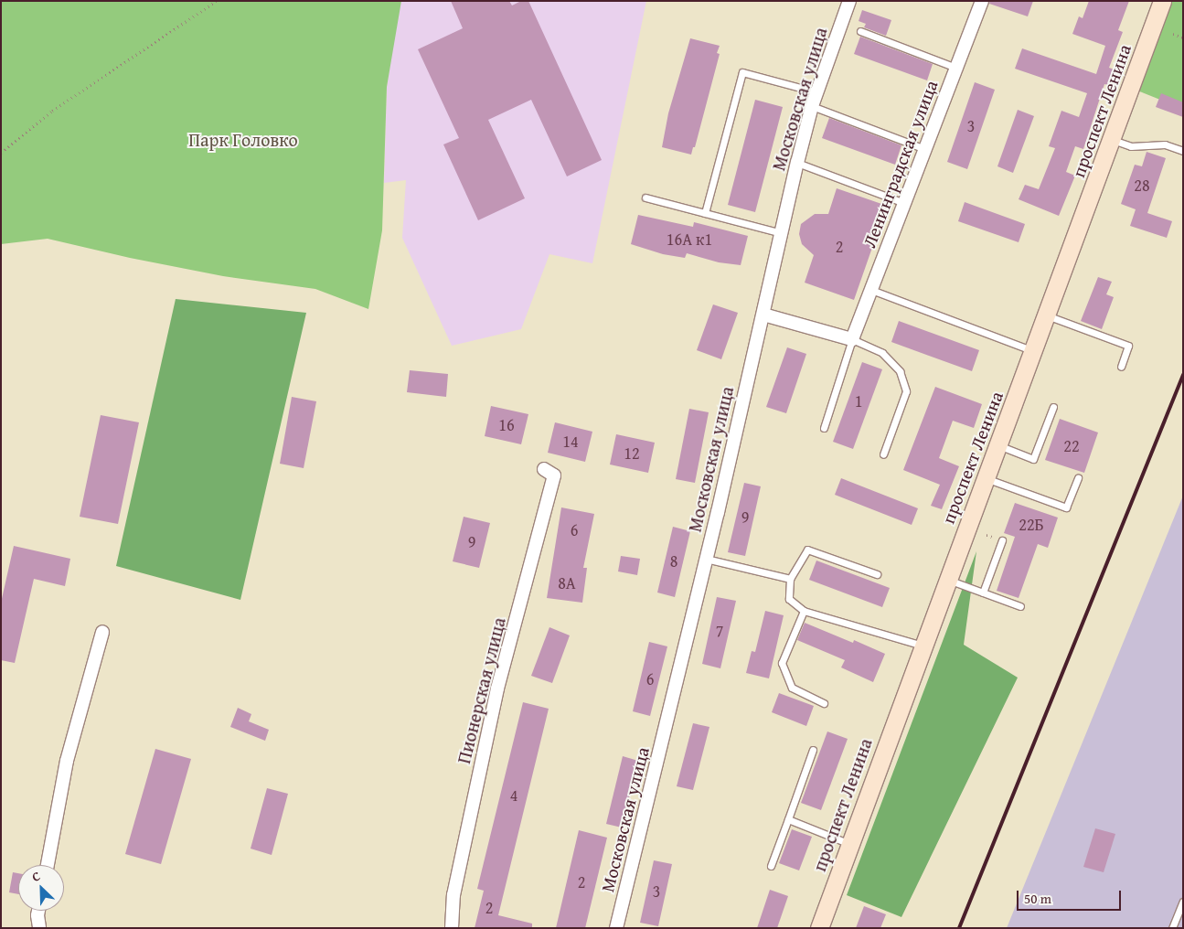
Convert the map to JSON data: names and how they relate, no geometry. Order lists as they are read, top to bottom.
{
  "streets": {
    "main road": ["проспект Ленина"],
    "street": ["Московская улица", "Ленинградская улица", "Пионерская улица"]
  },
  "parks": ["Парк Головко"],
  "house_numbers": [
    "3",
    "28",
    "16А к1",
    "2",
    "1",
    "16",
    "14",
    "22",
    "12",
    "9",
    "22Б",
    "6",
    "9",
    "8",
    "8А",
    "7",
    "6",
    "4",
    "2",
    "3",
    "2"
  ],
  "scale_bar": "50 m",
  "north": "top left"
}
